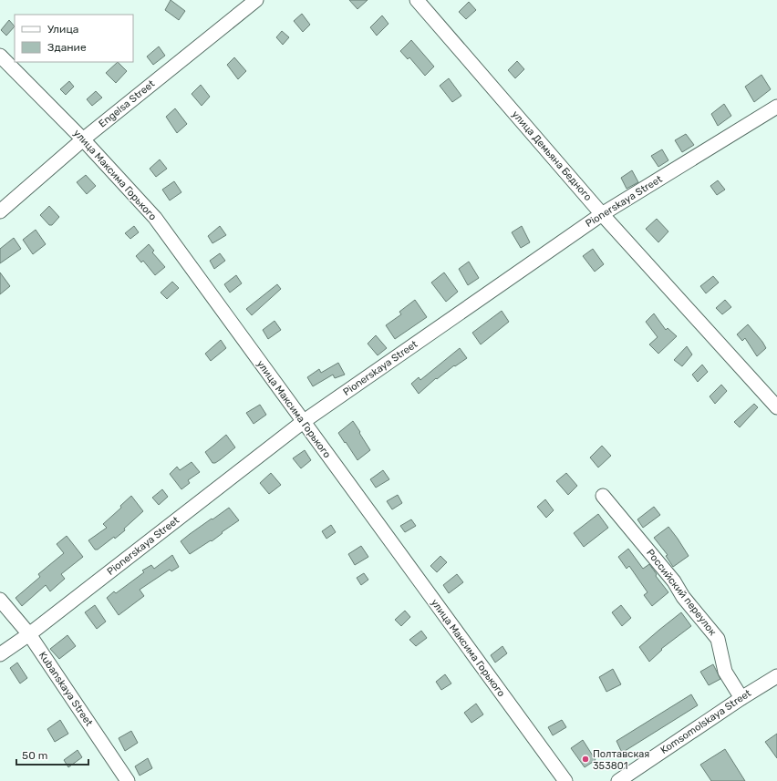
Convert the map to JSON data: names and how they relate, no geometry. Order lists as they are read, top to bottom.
{
  "streets": {
    "street": [
      "Engelsa Street",
      "улица Демьяна Бедного",
      "улица Максима Горького",
      "Pionerskaya Street",
      "Российский переулок",
      "Kubanskaya Street",
      "Komsomolskaya Street"
    ]
  },
  "crossings": [
    ["Engelsa Street", "улица Максима Горького"],
    ["улица Демьяна Бедного", "Pionerskaya Street"],
    ["улица Максима Горького", "Pionerskaya Street"],
    ["Pionerskaya Street", "Kubanskaya Street"],
    ["Российский переулок", "Komsomolskaya Street"]
  ],
  "places": ["Полтавская 353801"],
  "legend": ["Улица", "Здание"],
  "scale_bar": "50 m"
}
